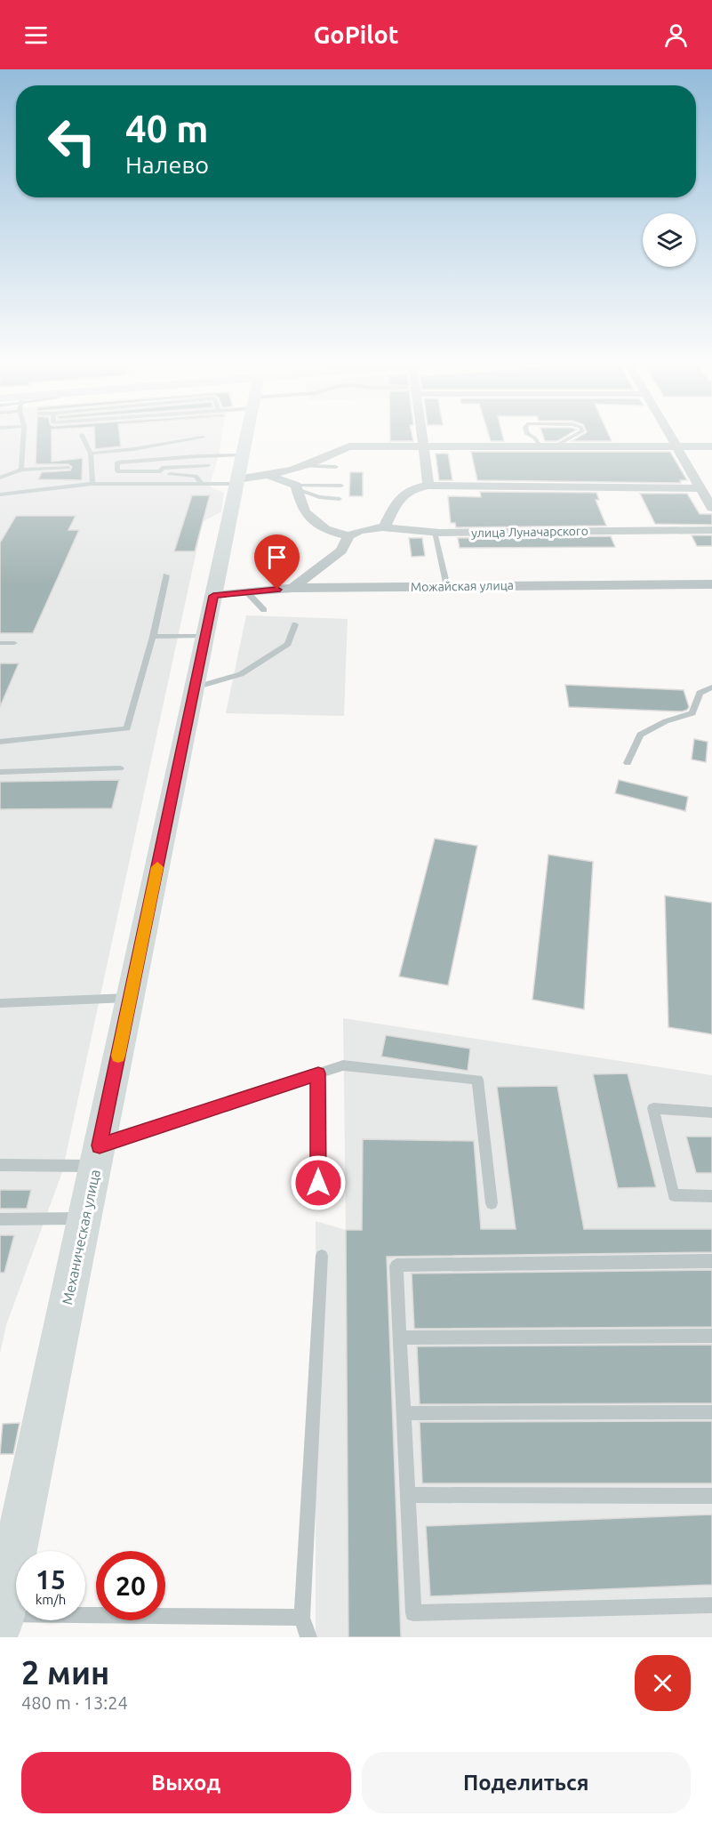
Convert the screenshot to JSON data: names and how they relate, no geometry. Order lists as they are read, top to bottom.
{
  "streets": {
    "street": ["улица Луначарского", "Можайская улица", "Механическая улица"]
  },
  "crossings": [
    ["Можайская улица", "Механическая улица"]
  ],
  "page": {
    "header": "GoPilot",
    "turn": ["40 m", "Налево"],
    "speed": "15 km/h",
    "limit": "20",
    "heading": ["2 мин", "480 m · 13:24"],
    "buttons": ["Выход", "Поделиться"]
  }
}
